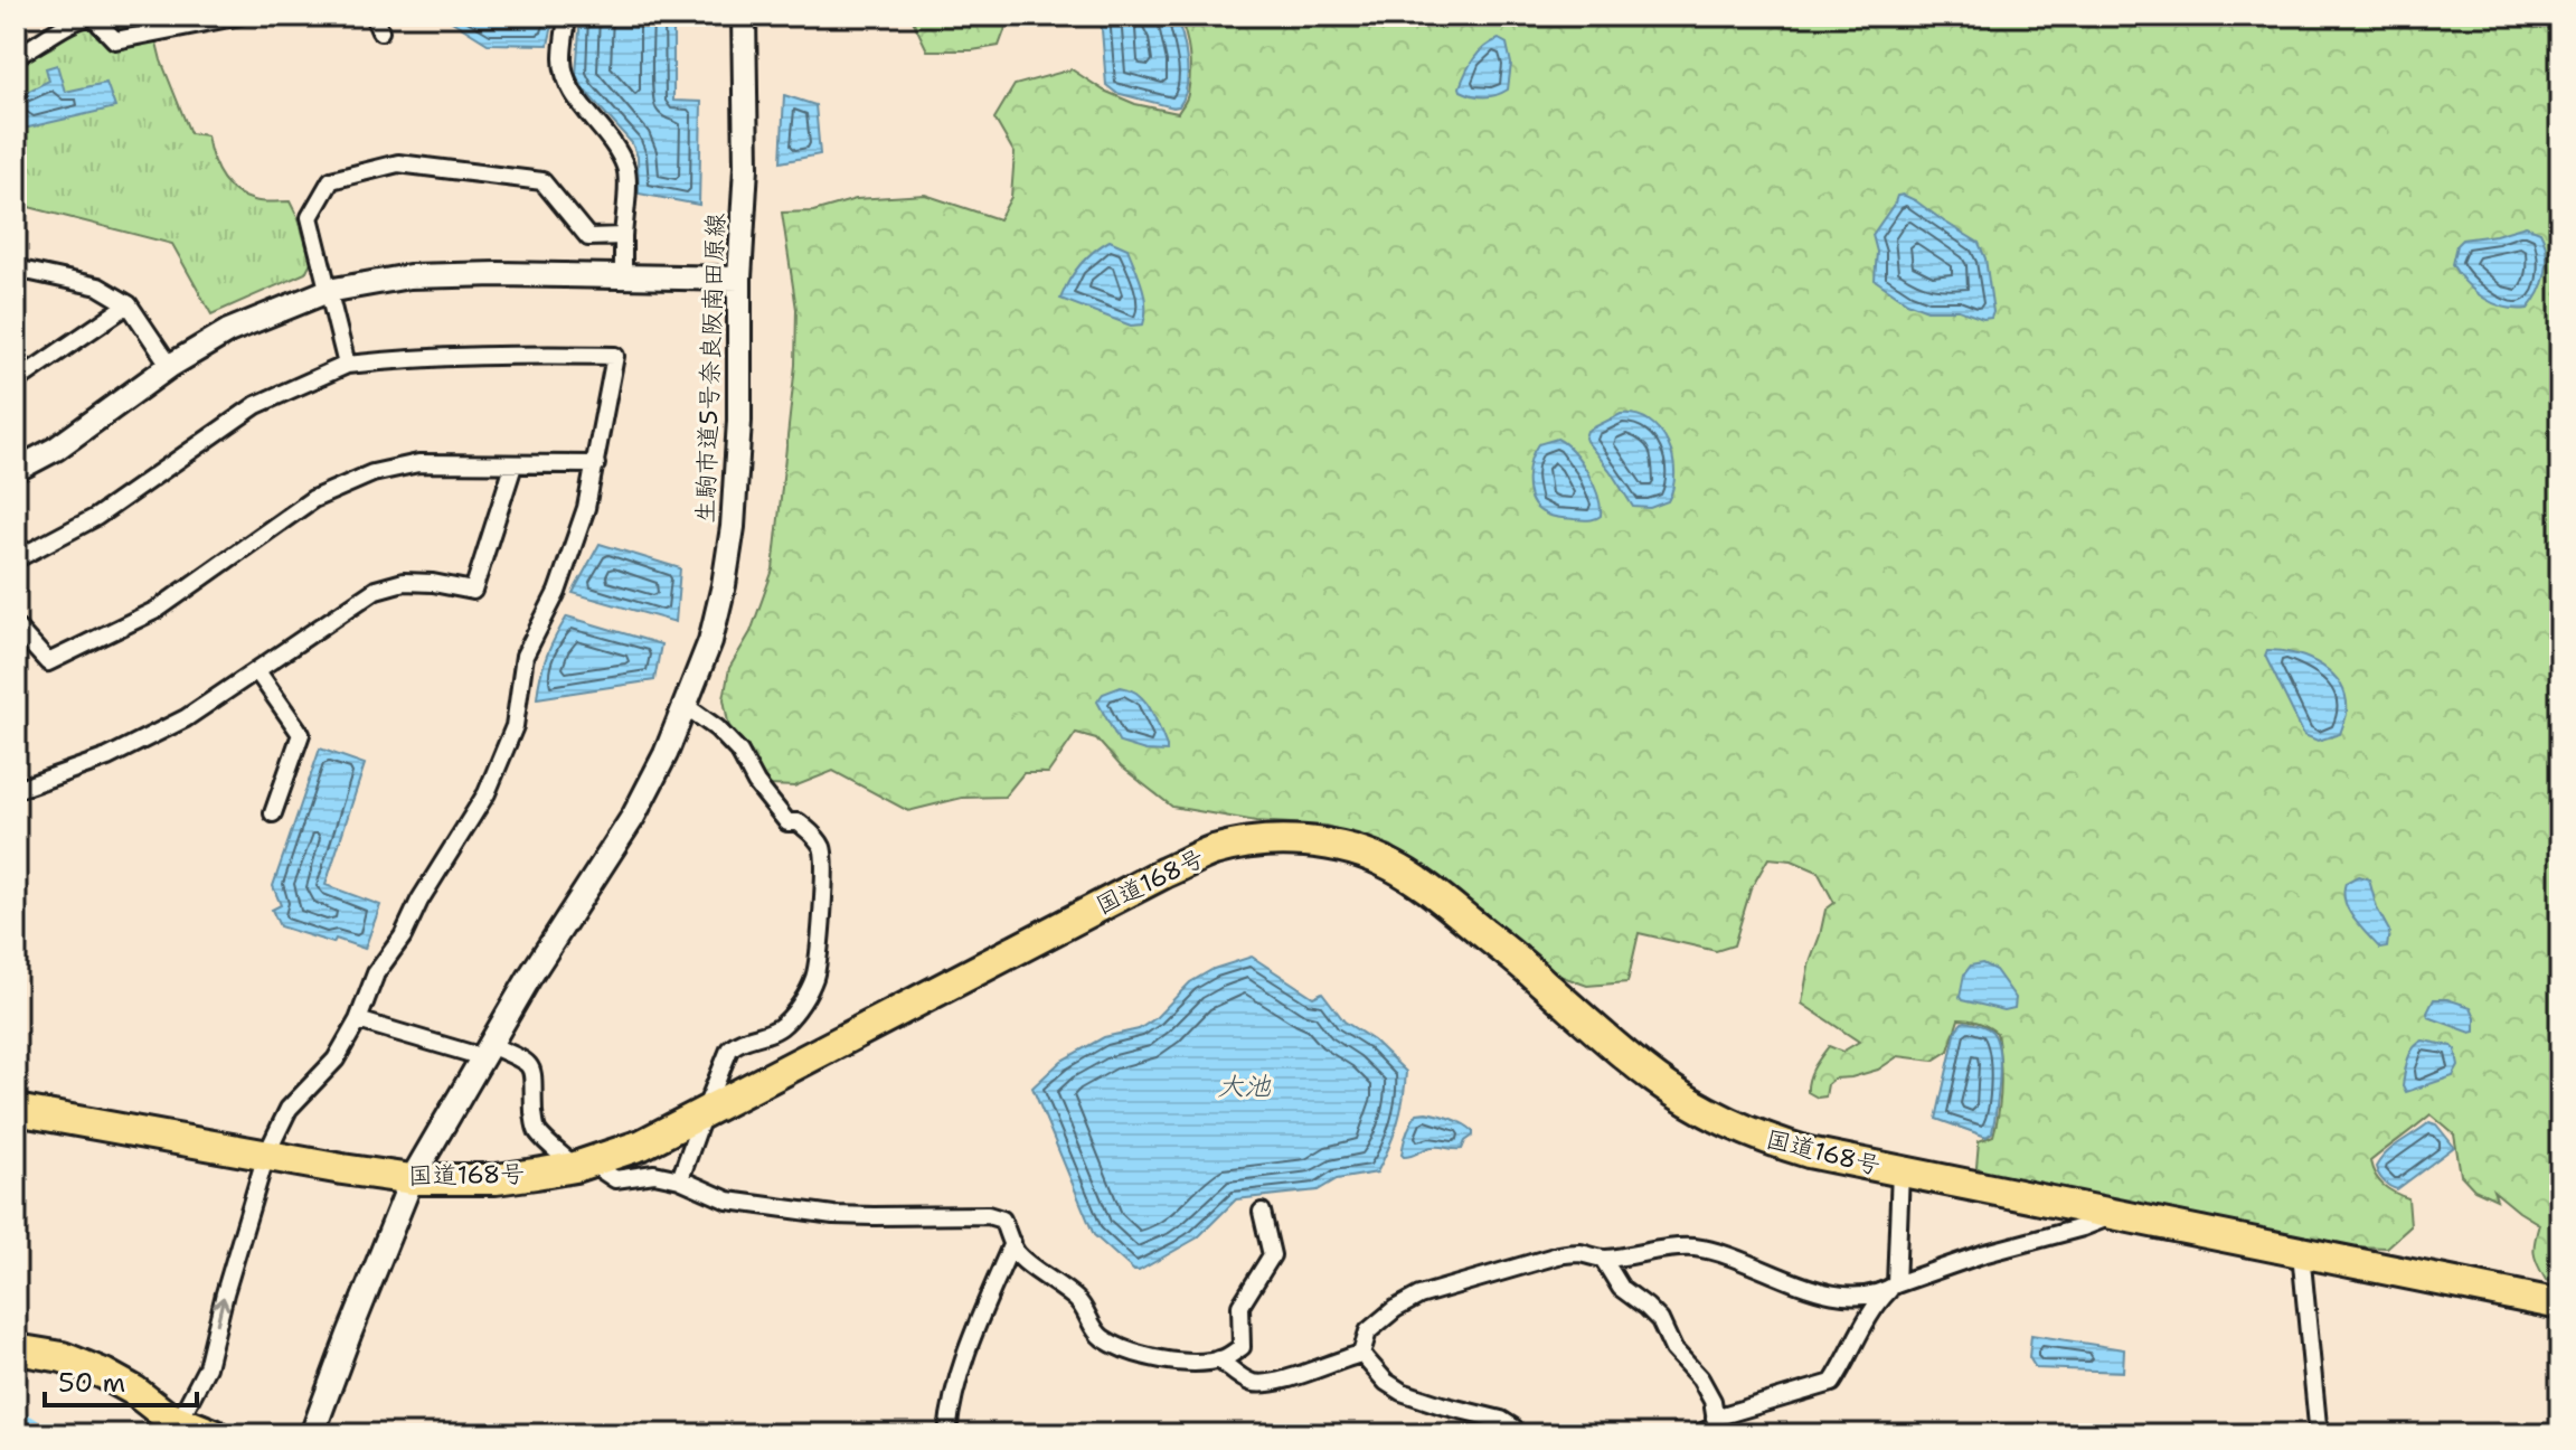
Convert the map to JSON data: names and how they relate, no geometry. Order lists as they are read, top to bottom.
{
  "streets": {
    "highway": ["国道168号"],
    "street": ["生駒市道5号奈良阪南田原線"]
  },
  "crossings": [
    ["生駒市道5号奈良阪南田原線", "国道168号"]
  ],
  "water": ["大池"],
  "scale_bar": "50 m"
}
